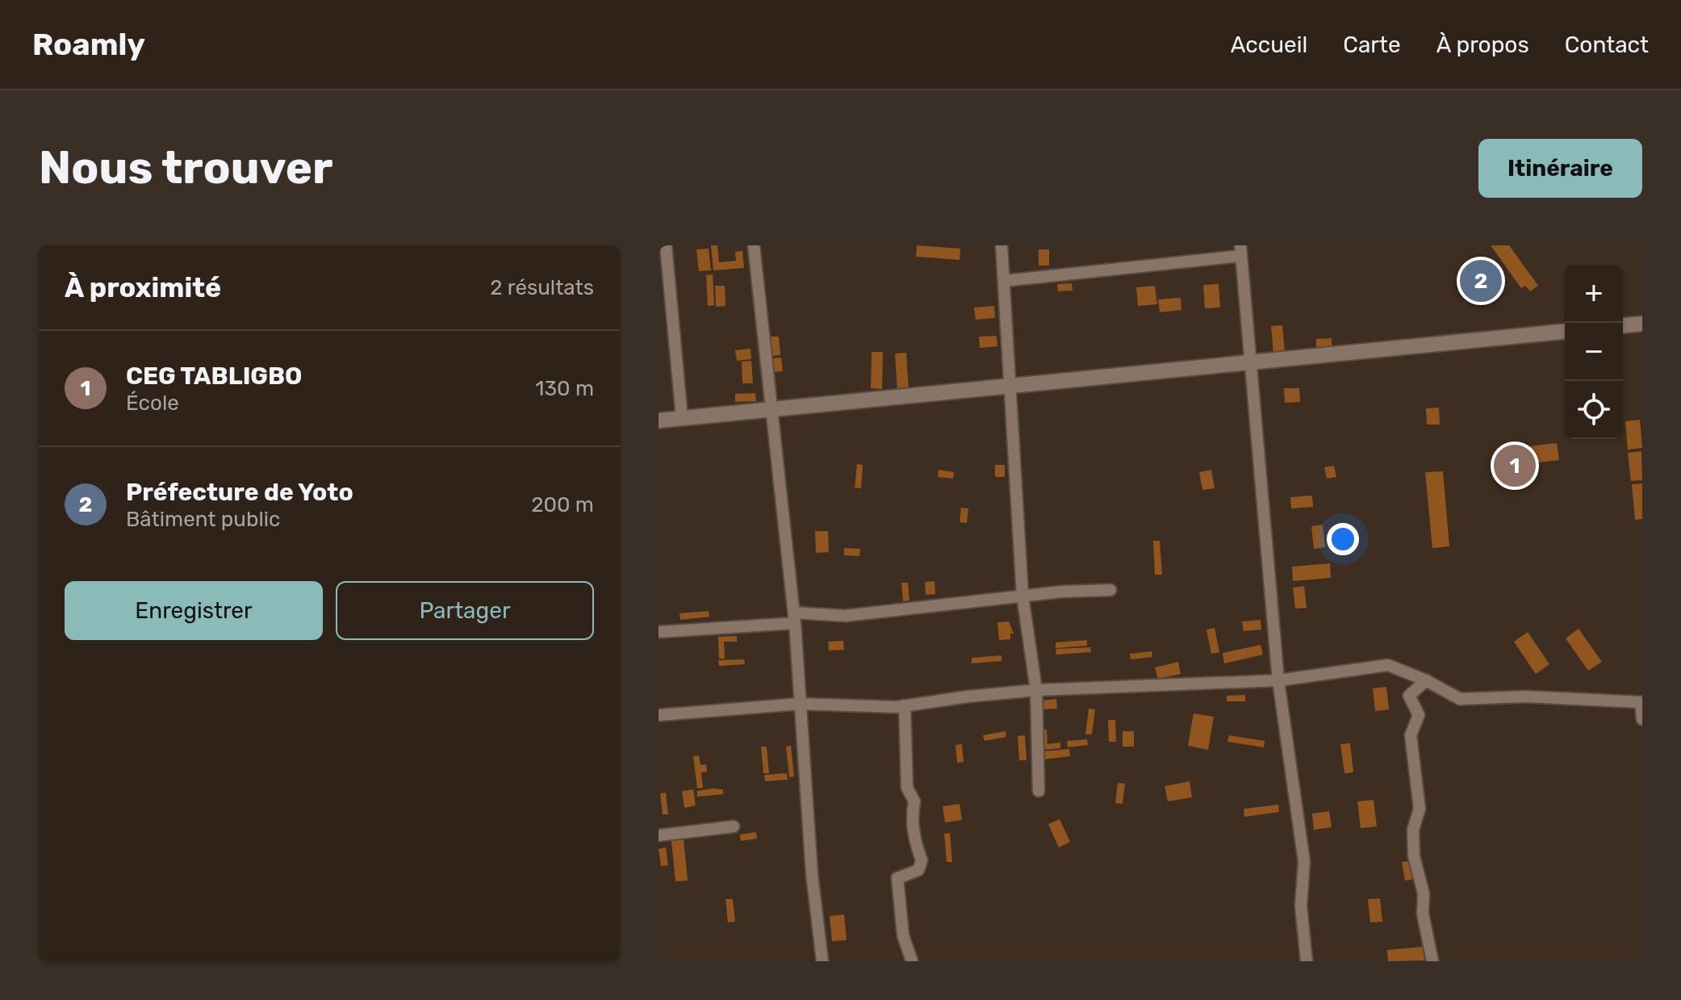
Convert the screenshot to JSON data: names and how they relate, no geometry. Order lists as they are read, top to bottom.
{
  "page": {
    "header": "Roamly",
    "nav": [
      "Accueil",
      "Carte",
      "À propos",
      "Contact"
    ],
    "buttons": [
      "Itinéraire",
      ["Enregistrer", "Partager"]
    ],
    "title": "Nous trouver",
    "heading": ["À proximité", "2 résultats"],
    "pins": ["2", "1"],
    "map_buttons": ["+", "−"],
    "list": [
      {
        "mark": "1",
        "name": "CEG TABLIGBO",
        "note": "École",
        "value": "130 m"
      },
      {
        "mark": "2",
        "name": "Préfecture de Yoto",
        "note": "Bâtiment public",
        "value": "200 m"
      }
    ]
  }
}
